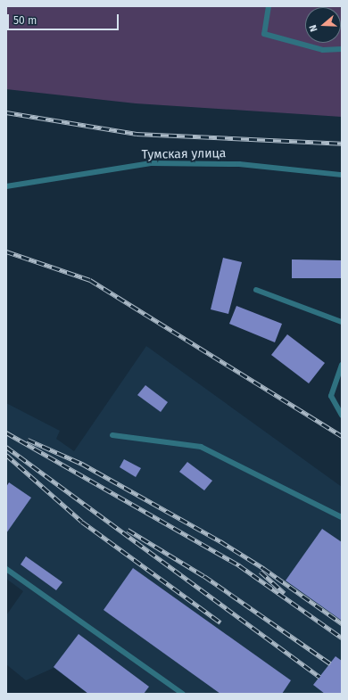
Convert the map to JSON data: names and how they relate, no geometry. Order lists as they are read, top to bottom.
{
  "streets": {
    "lane": ["Тумская улица"]
  },
  "scale_bar": "50 m",
  "north": "left"
}
